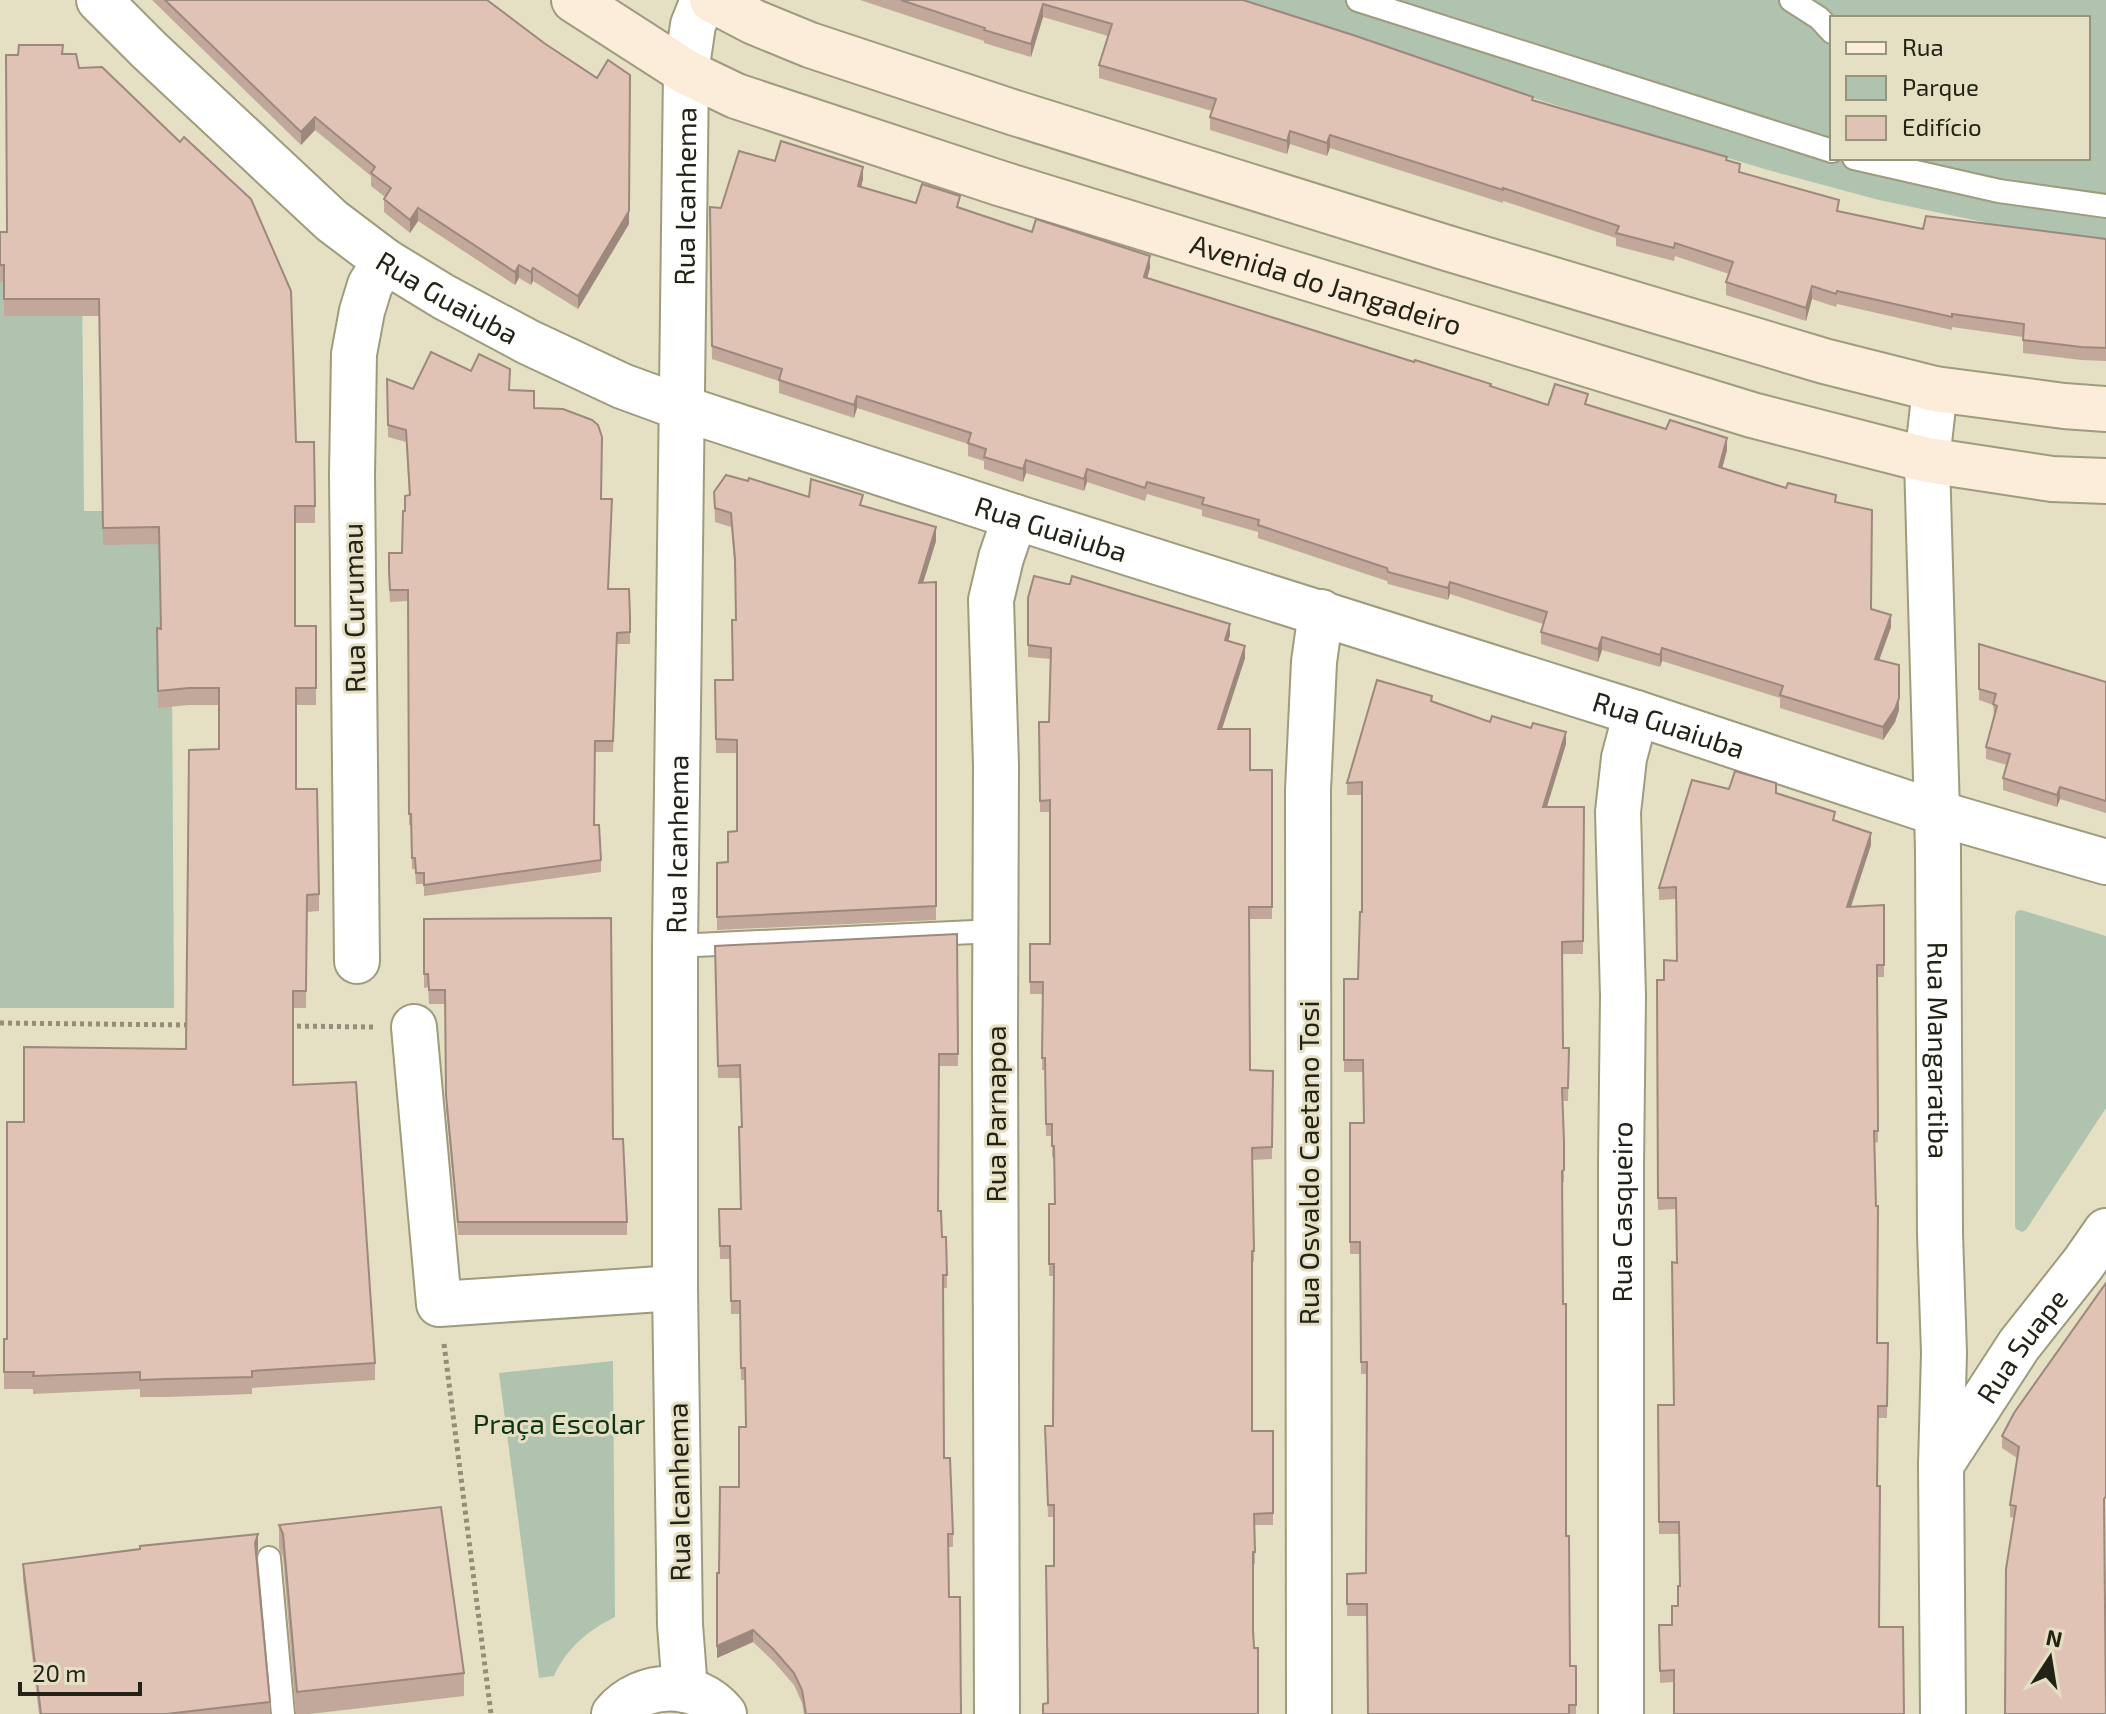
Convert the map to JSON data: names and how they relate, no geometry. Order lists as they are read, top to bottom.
{
  "streets": {
    "street": [
      "Rua Icanhema",
      "Avenida do Jangadeiro",
      "Rua Guaiuba",
      "Rua Curumau",
      "Rua Mangaratiba",
      "Rua Parnapoa",
      "Rua Osvaldo Caetano Tosi",
      "Rua Casqueiro",
      "Rua Suape"
    ]
  },
  "crossings": [
    ["Rua Icanhema", "Avenida do Jangadeiro"],
    ["Rua Icanhema", "Rua Guaiuba"],
    ["Avenida do Jangadeiro", "Rua Mangaratiba"],
    ["Rua Guaiuba", "Rua Curumau"],
    ["Rua Guaiuba", "Rua Mangaratiba"],
    ["Rua Guaiuba", "Rua Parnapoa"],
    ["Rua Guaiuba", "Rua Osvaldo Caetano Tosi"],
    ["Rua Guaiuba", "Rua Casqueiro"],
    ["Rua Mangaratiba", "Rua Suape"]
  ],
  "parks": ["Praça Escolar"],
  "legend": ["Rua", "Parque", "Edifício"],
  "scale_bar": "20 m",
  "north": "top"
}
